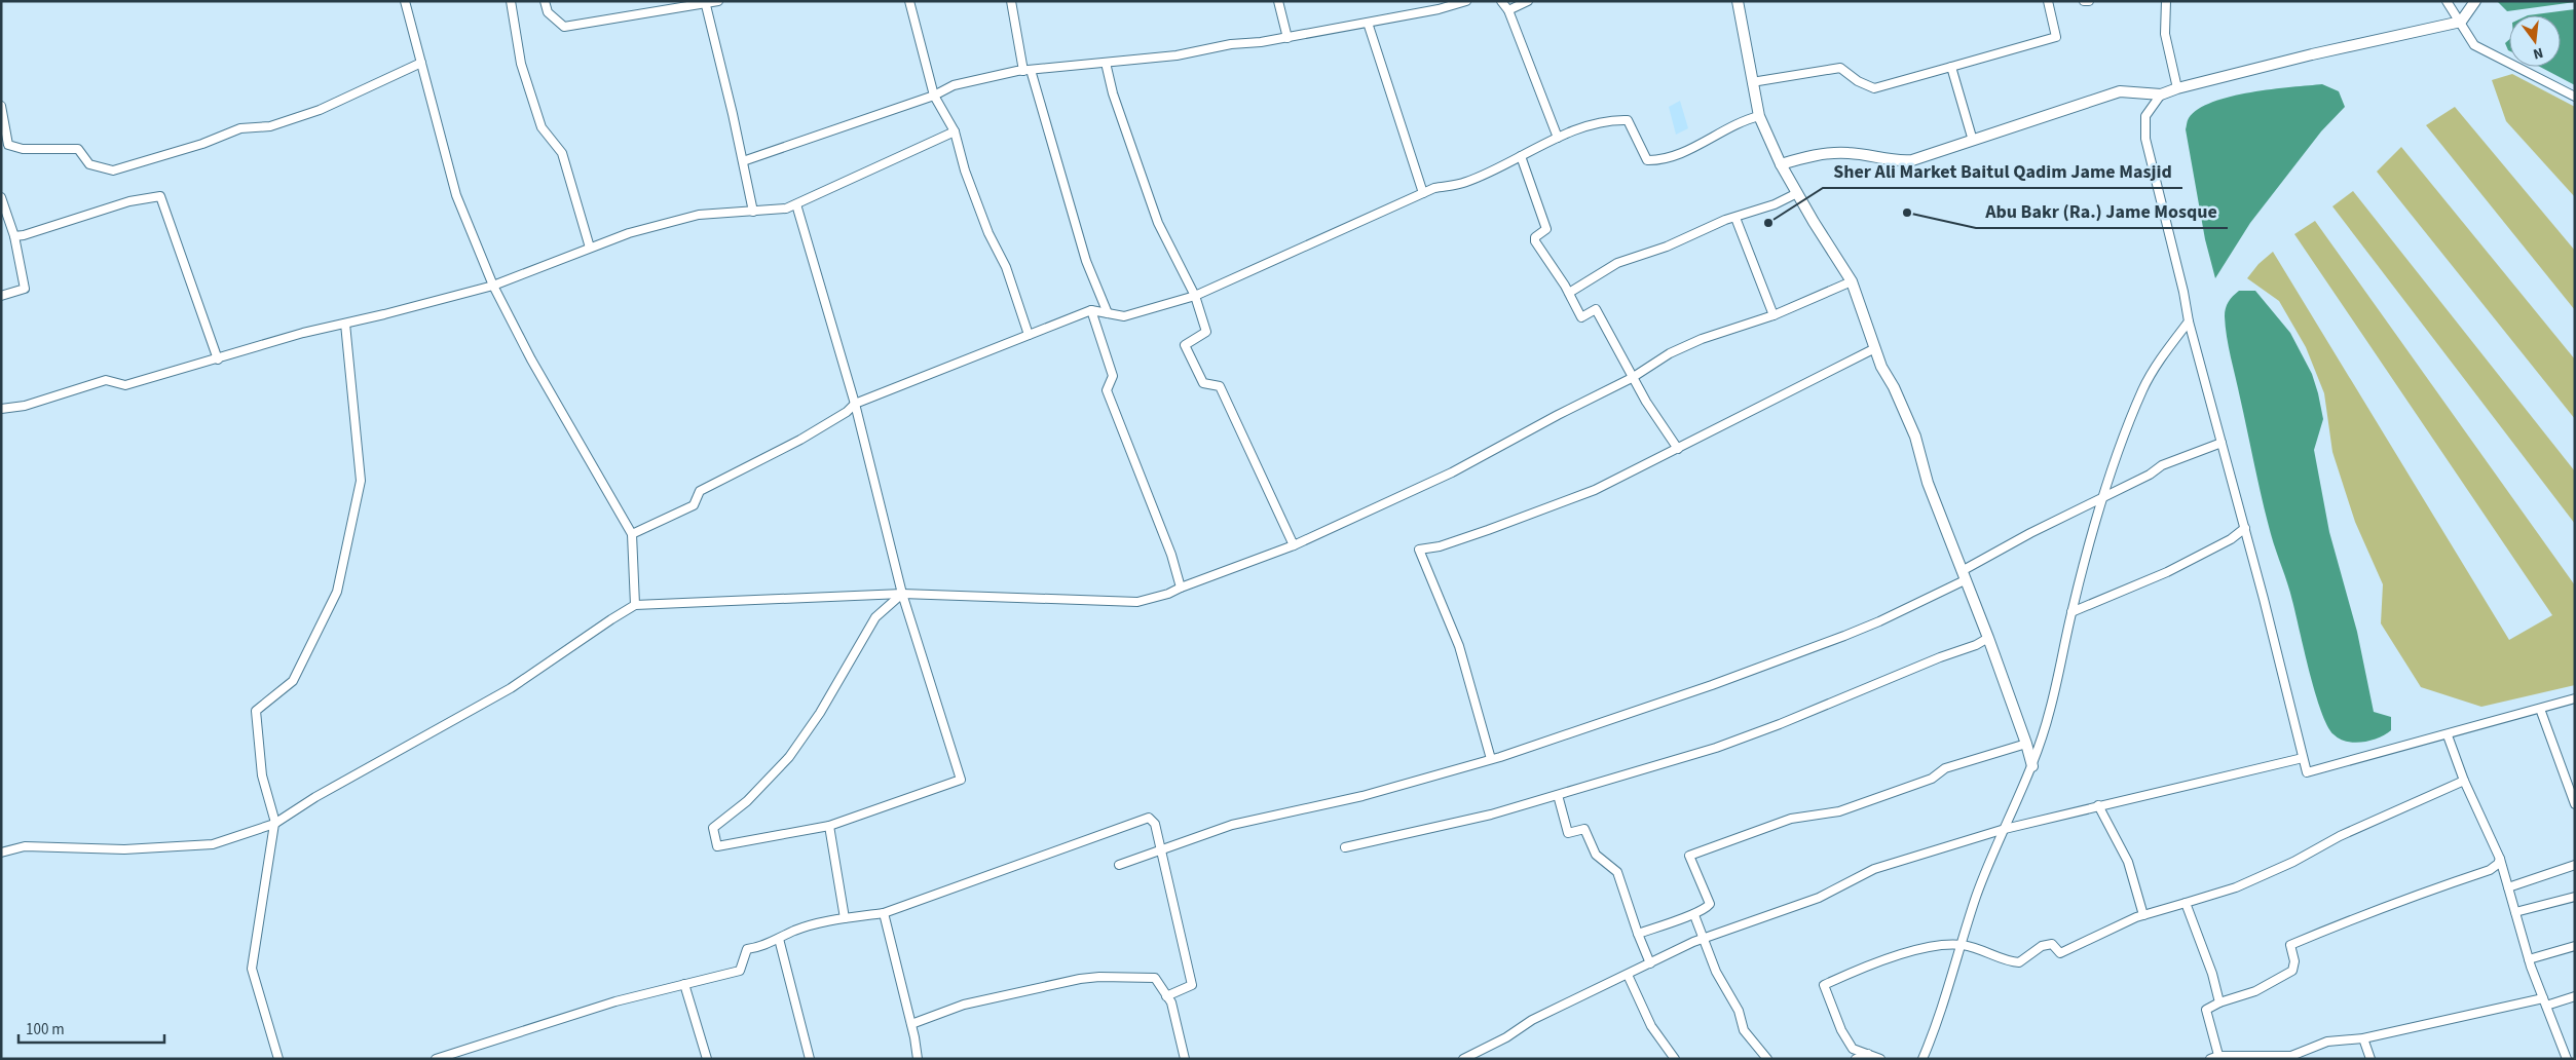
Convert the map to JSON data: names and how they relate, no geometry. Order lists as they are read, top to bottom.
{
  "places": ["Abu Bakr (Ra.) Jame Mosque", "Sher Ali Market Baitul Qadim Jame Masjid"],
  "scale_bar": "100 m",
  "north": "bottom"
}
